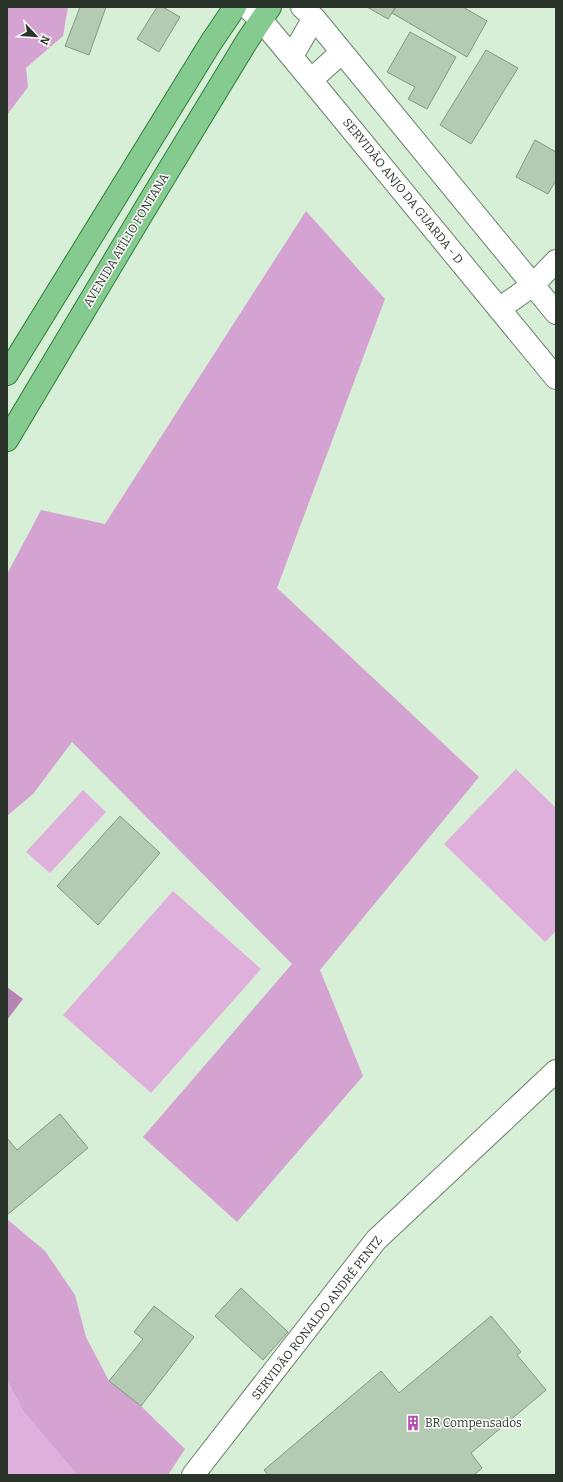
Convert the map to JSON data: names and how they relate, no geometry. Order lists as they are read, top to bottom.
{
  "streets": {
    "main road": ["AVENIDA ATÍLIO FONTANA"],
    "street": ["SERVIDÃO ANJO DA GUARDA - D", "SERVIDÃO RONALDO ANDRÉ PENTZ"]
  },
  "crossings": [
    ["SERVIDÃO ANJO DA GUARDA - D", "AVENIDA ATÍLIO FONTANA"]
  ],
  "places": {
    "building": ["BR Compensados"]
  },
  "north": "bottom right"
}
